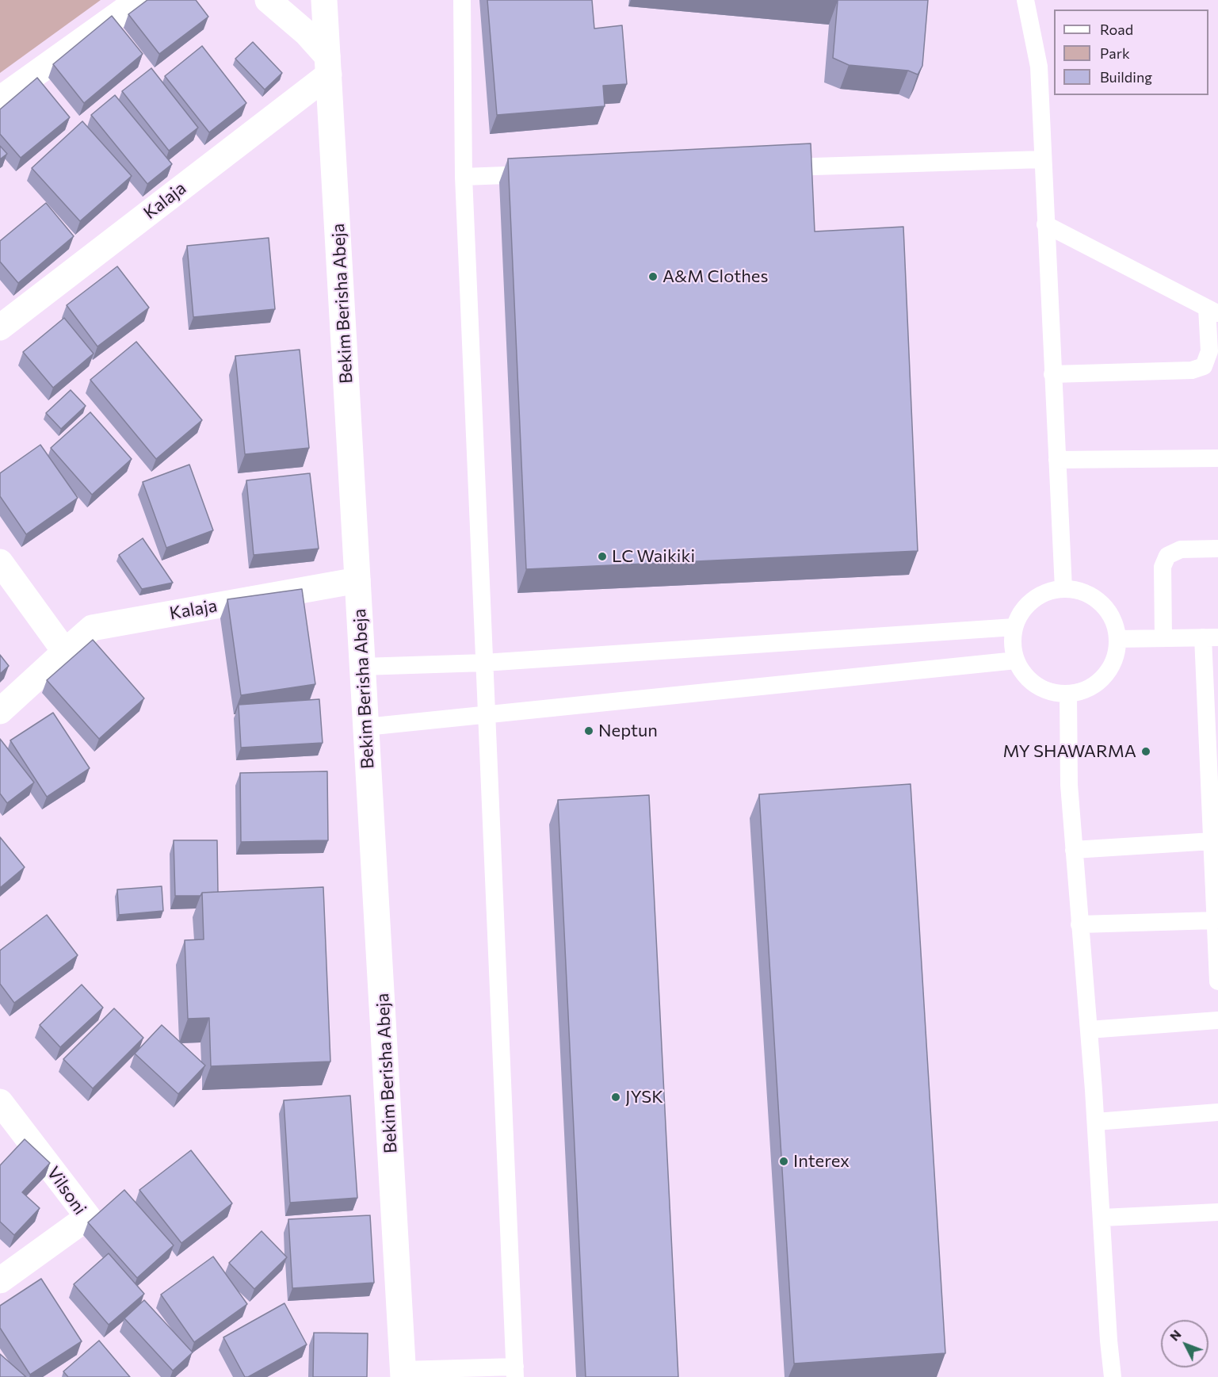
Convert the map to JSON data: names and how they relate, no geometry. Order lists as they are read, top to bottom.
{
  "streets": {
    "street": ["Kalaja", "Bekim Berisha Abeja", "Vilsoni"]
  },
  "crossings": [
    ["Kalaja", "Bekim Berisha Abeja"]
  ],
  "places": [
    "A&M Clothes",
    "LC Waikiki",
    "Neptun",
    "MY SHAWARMA",
    "JYSK",
    "Interex"
  ],
  "legend": ["Road", "Park", "Building"],
  "north": "top left"
}
